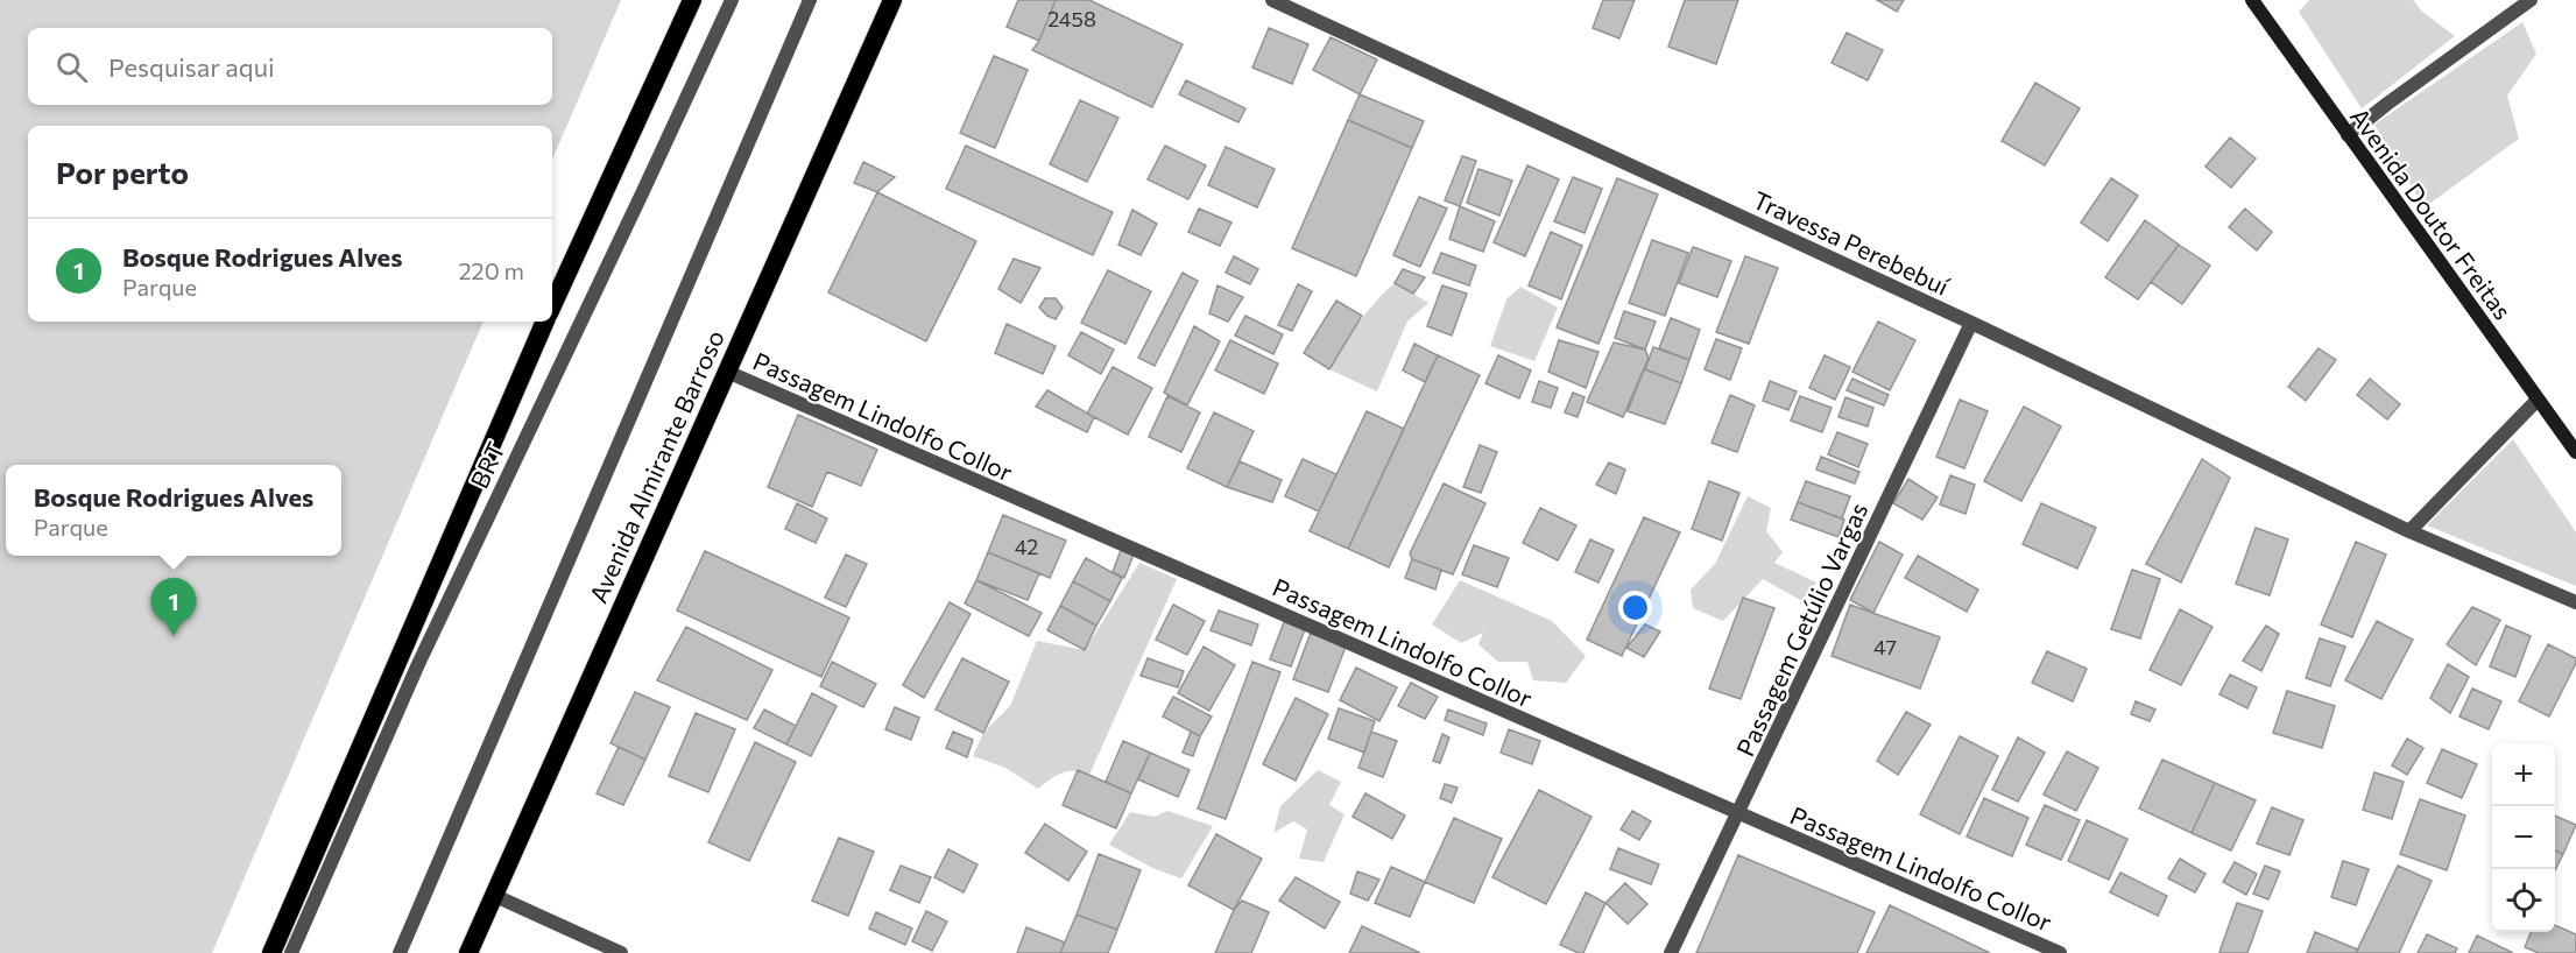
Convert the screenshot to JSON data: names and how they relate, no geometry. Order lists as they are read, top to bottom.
{
  "streets": {
    "highway": ["Avenida Almirante Barroso"],
    "main road": ["Avenida Doutor Freitas"],
    "street": [
      "Travessa Perebebuí",
      "Passagem Lindolfo Collor",
      "BRT",
      "Passagem Getúlio Vargas"
    ]
  },
  "crossings": [
    ["Travessa Perebebuí", "Passagem Getúlio Vargas"],
    ["Passagem Lindolfo Collor", "Avenida Almirante Barroso"],
    ["Passagem Lindolfo Collor", "Passagem Getúlio Vargas"]
  ],
  "house_numbers": ["2458", "42", "47"],
  "page": {
    "search": "Pesquisar aqui",
    "heading": "Por perto",
    "list": [
      {
        "mark": "1",
        "name": "Bosque Rodrigues Alves",
        "note": "Parque",
        "value": "220 m"
      }
    ],
    "popup": ["Bosque Rodrigues Alves", "Parque"],
    "pins": "1",
    "map_buttons": ["+", "−"]
  }
}
